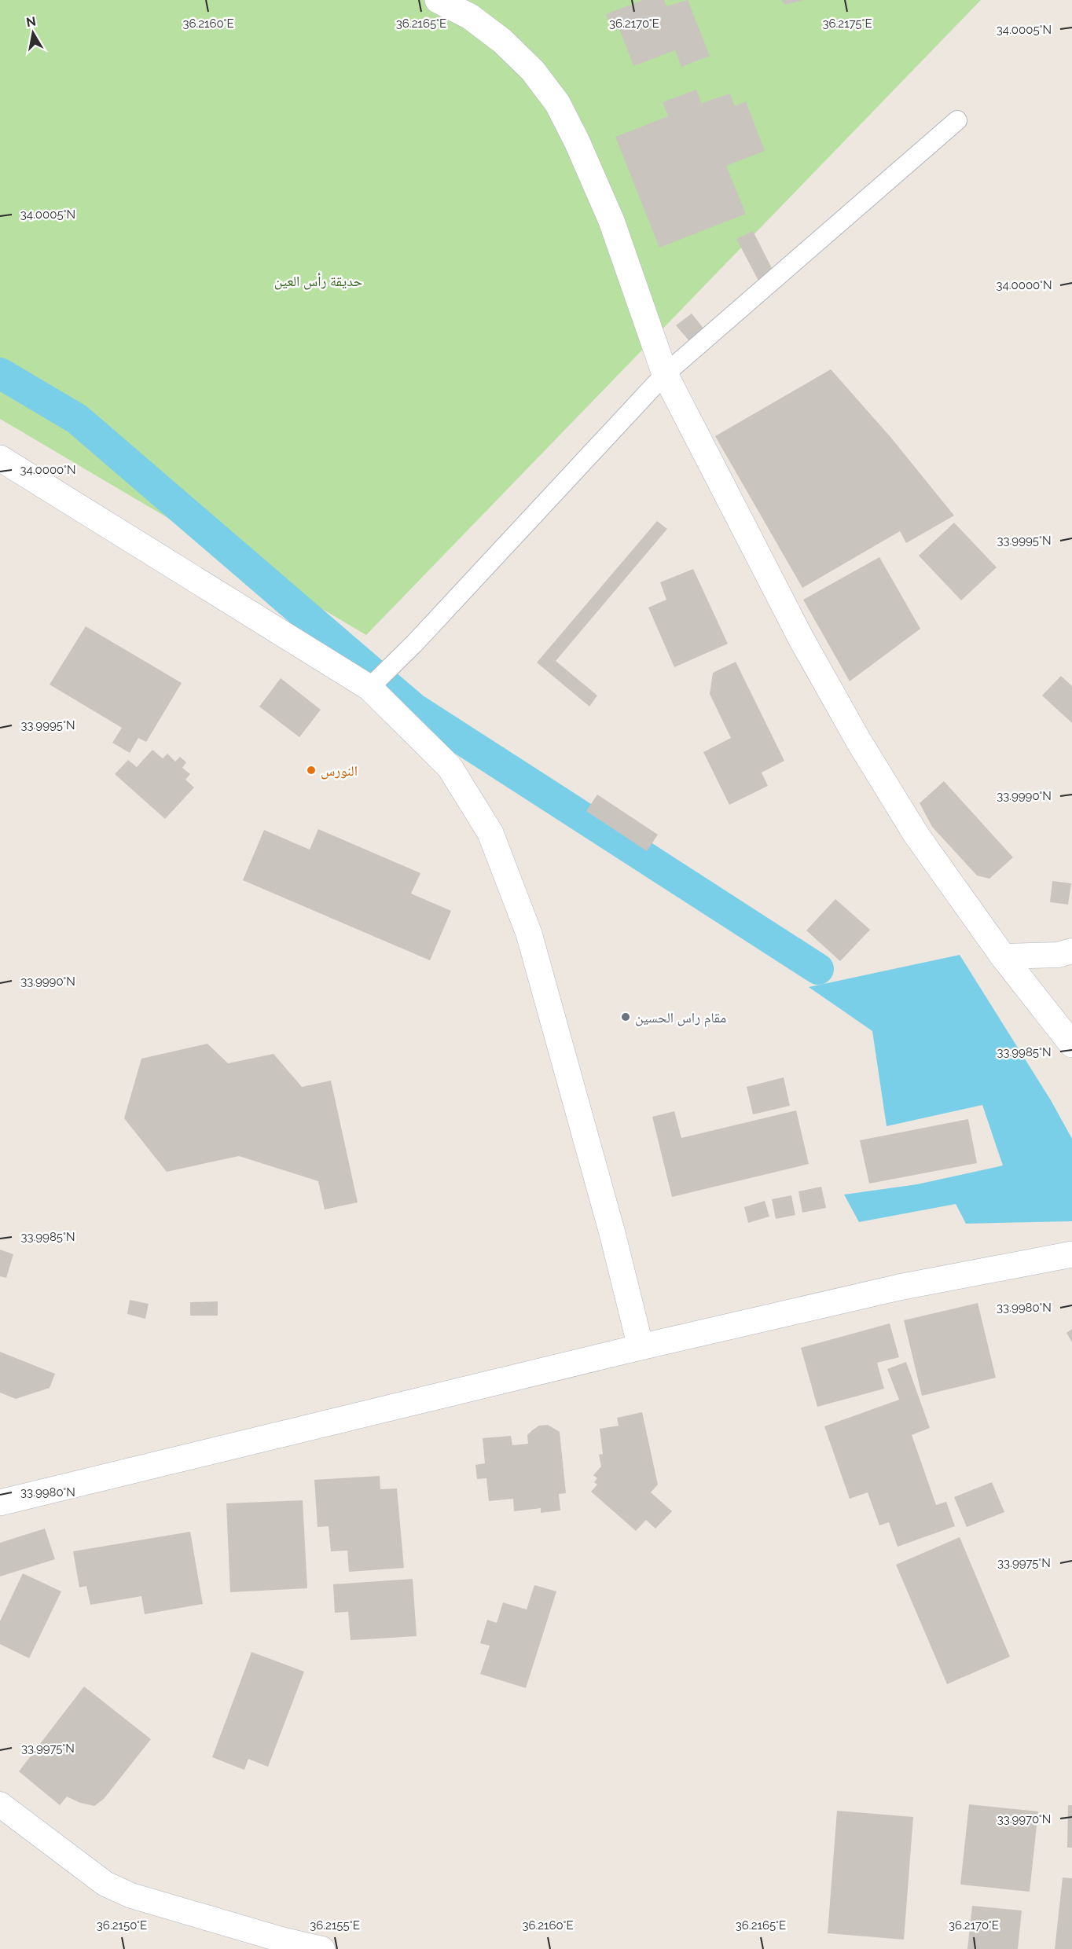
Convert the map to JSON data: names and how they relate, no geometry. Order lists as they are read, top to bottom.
{
  "parks": ["حديقة رأس العين"],
  "places": ["النورس", "مقام راس الحسين"],
  "north": "top",
  "coordinates": [
    "36.2160°E",
    "36.2165°E",
    "36.2170°E",
    "36.2175°E",
    "34.0005°N",
    "34.0000°N",
    "33.9995°N",
    "33.9990°N",
    "33.9985°N",
    "33.9980°N",
    "33.9975°N",
    "33.9970°N",
    "36.2150°E",
    "36.2155°E"
  ]
}
